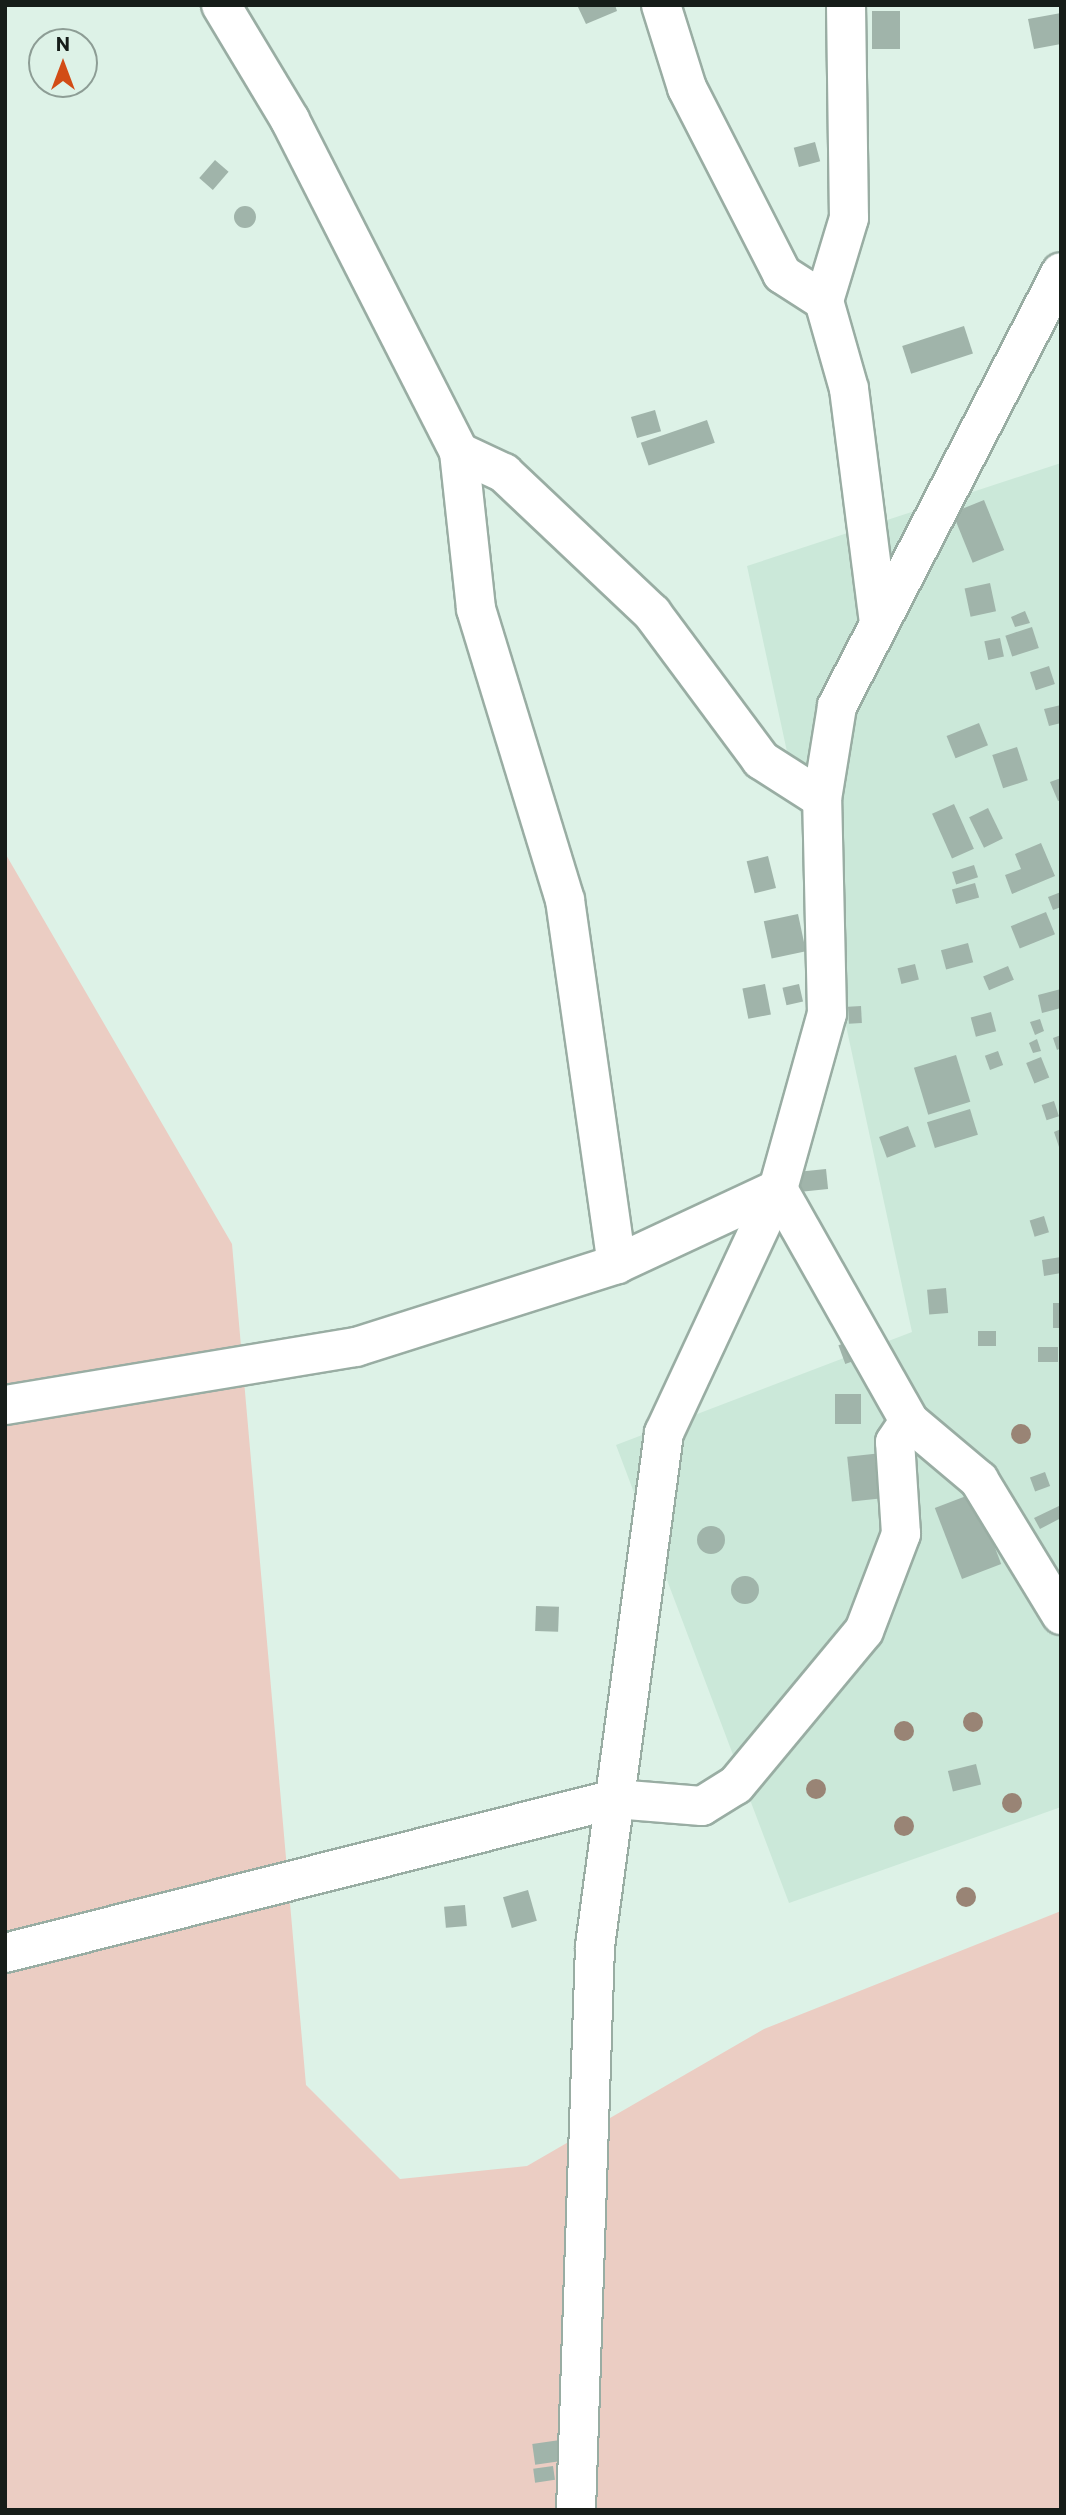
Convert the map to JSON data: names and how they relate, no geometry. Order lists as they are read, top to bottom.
{
  "north": "top"
}
